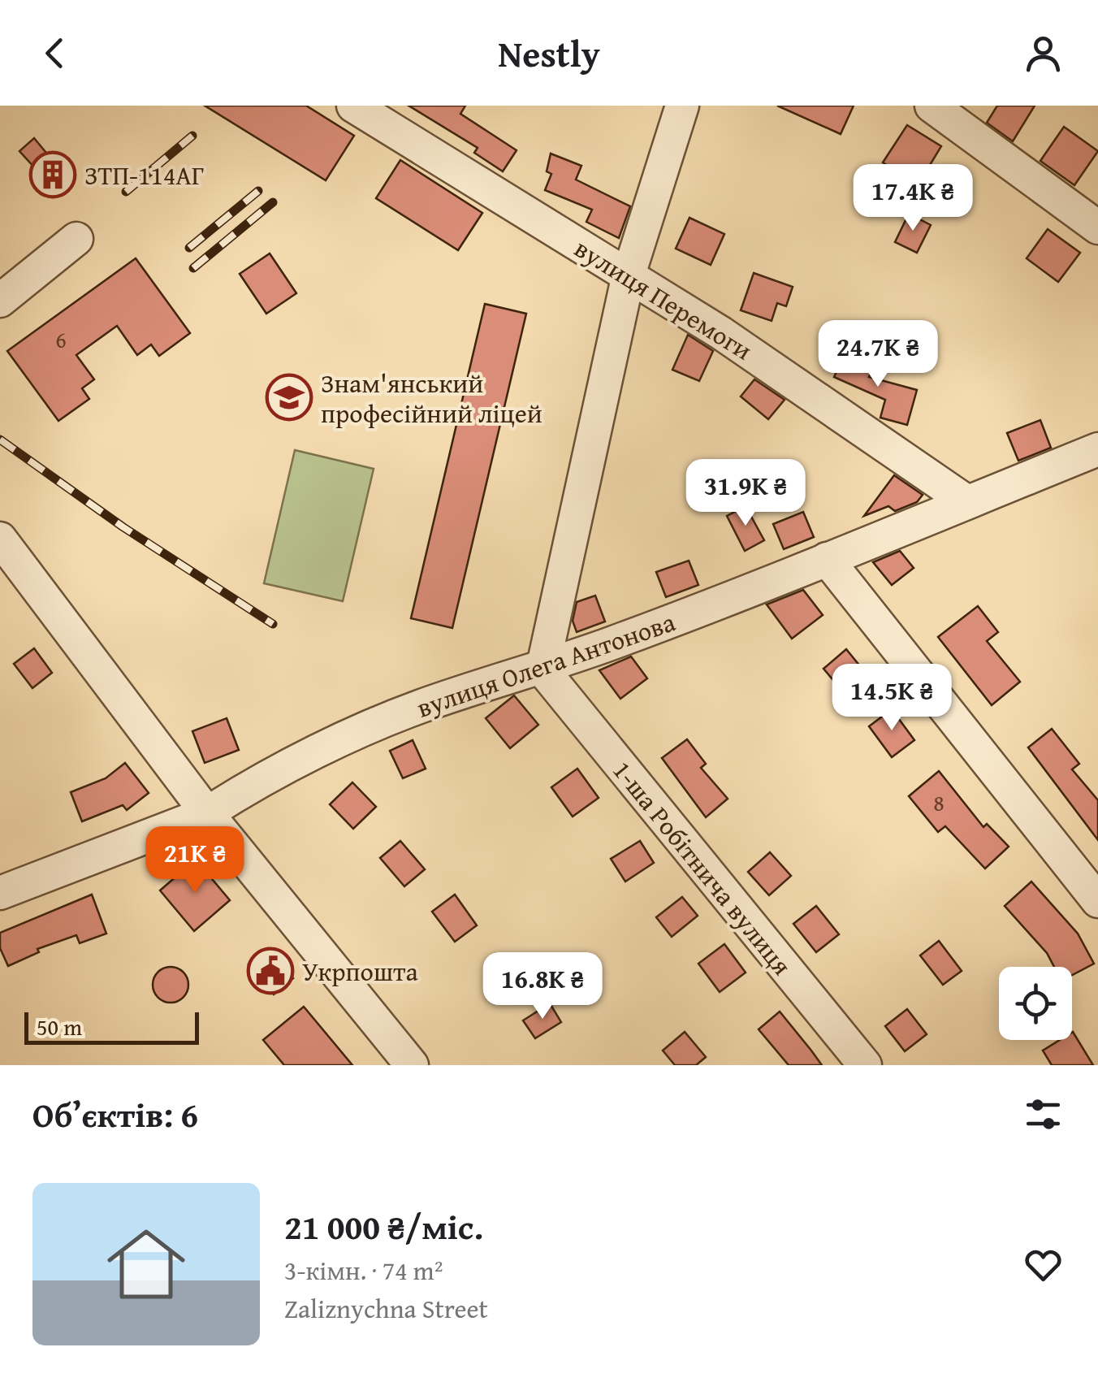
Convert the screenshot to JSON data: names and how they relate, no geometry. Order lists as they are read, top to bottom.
{
  "streets": {
    "street": ["вулиця Перемоги", "вулиця Олега Антонова", "1-ша Робітнича вулиця"]
  },
  "crossings": [
    ["вулиця Перемоги", "вулиця Олега Антонова"],
    ["вулиця Олега Антонова", "1-ша Робітнича вулиця"]
  ],
  "places": {
    "building": ["ЗТП-114АГ"],
    "school or university": ["Знам'янський професійний ліцей"],
    "public building": ["Укрпошта"]
  },
  "house_numbers": ["6", "8"],
  "scale_bar": "50 m",
  "page": {
    "header": "Nestly",
    "price": [
      "17.4K ₴",
      "24.7K ₴",
      "31.9K ₴",
      "14.5K ₴",
      "21K ₴",
      "16.8K ₴"
    ],
    "scale": "50 m",
    "heading": "Об’єктів: 6",
    "list": [
      {
        "name": "21 000 ₴/міс.",
        "note": "3-кімн. · 74 m² · Zaliznychna Street"
      }
    ]
  }
}
